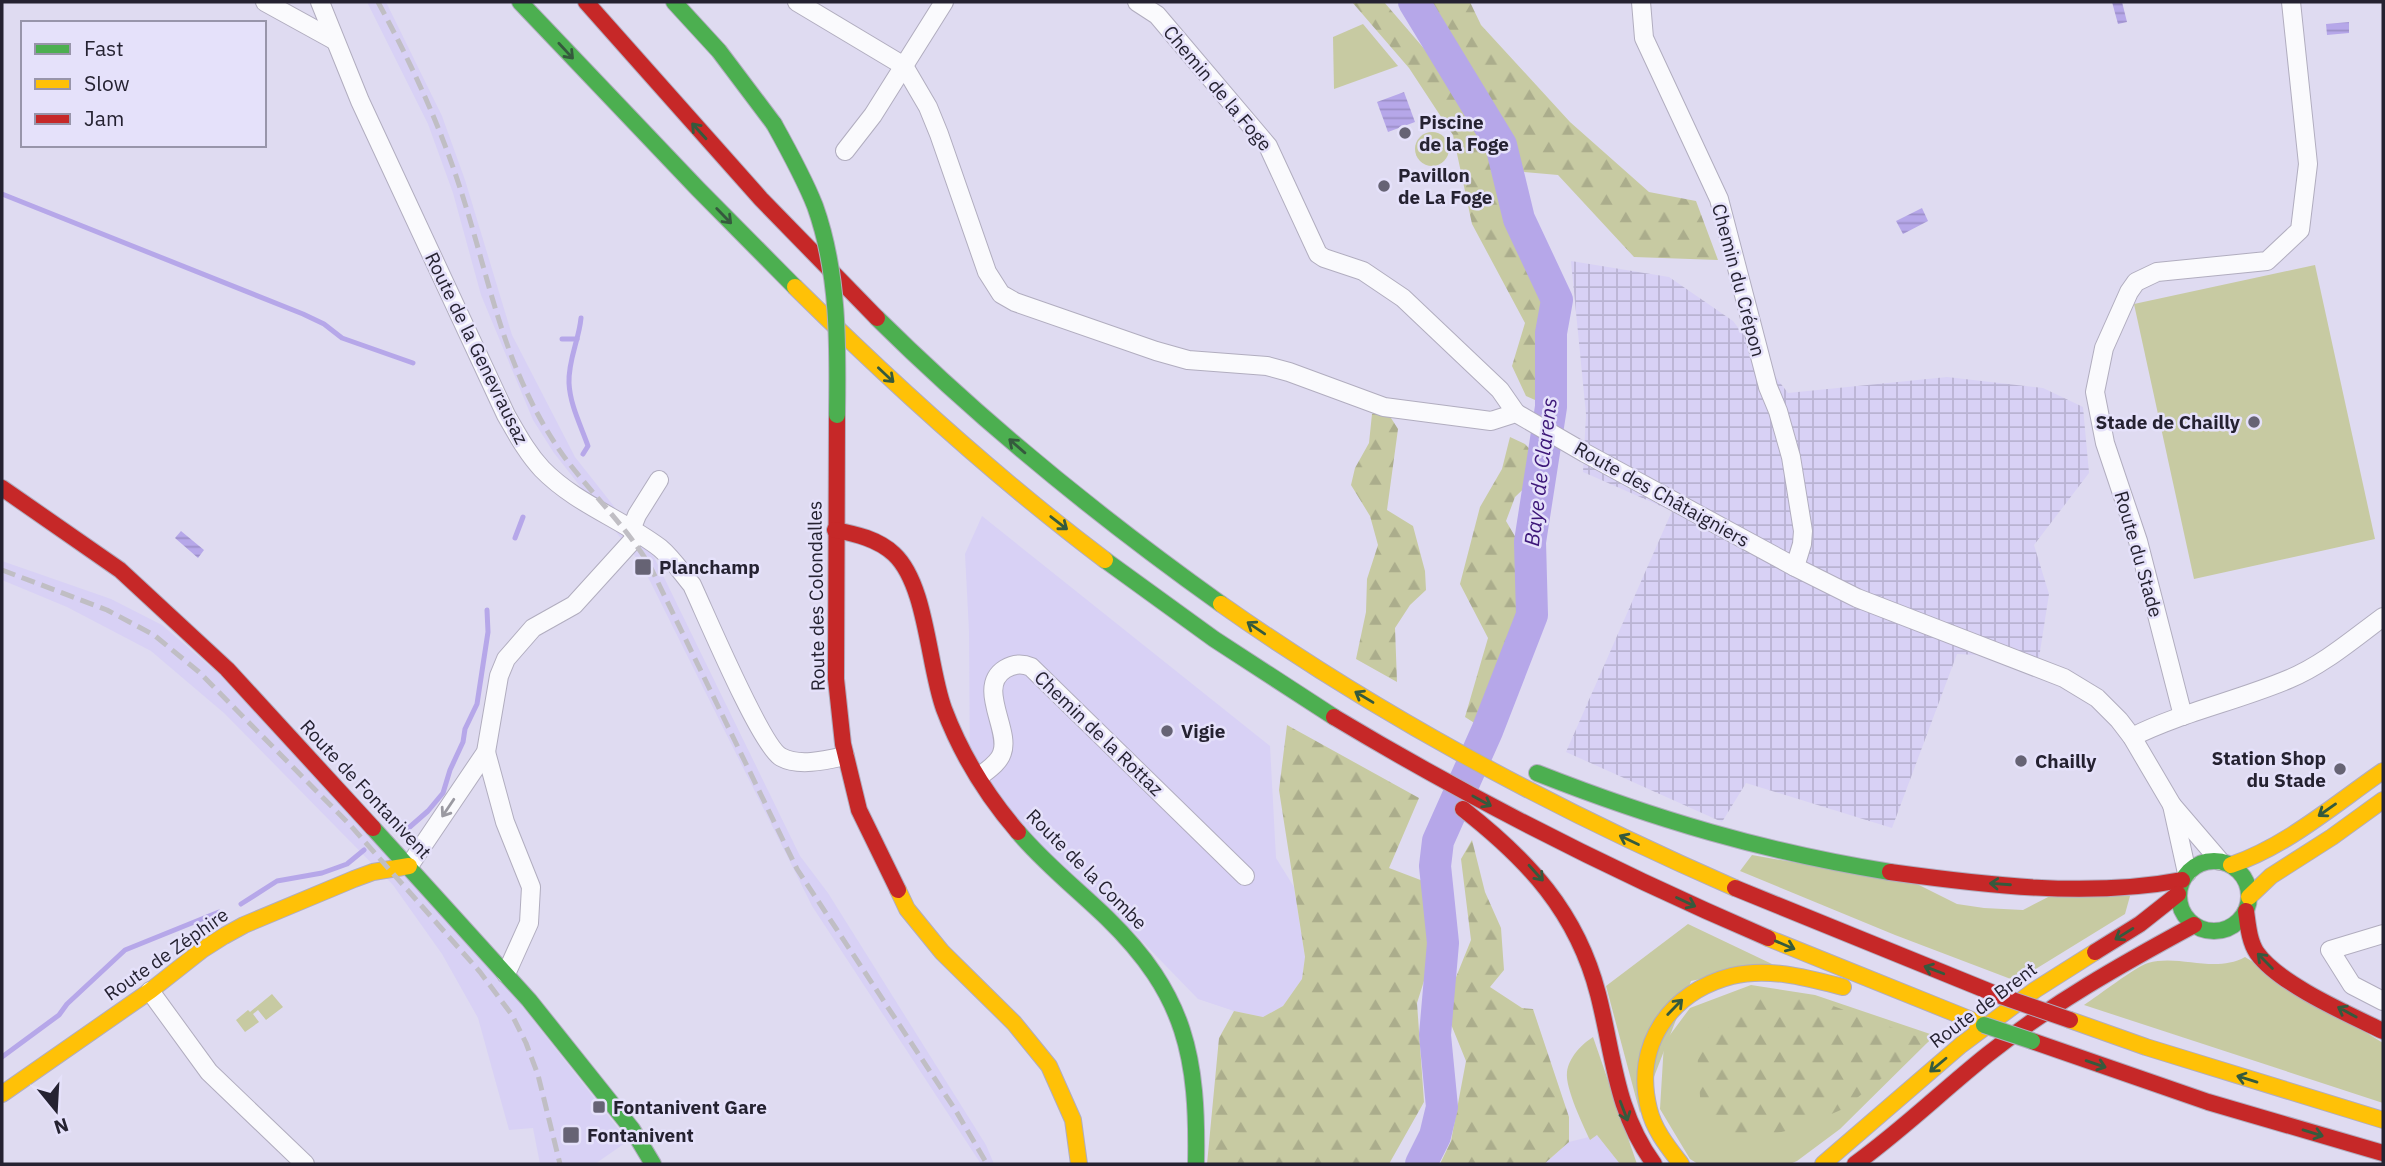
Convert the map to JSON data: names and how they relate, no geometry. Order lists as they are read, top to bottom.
{
  "streets": {
    "main road": [
      "Route des Colondalles",
      "Route de Fontanivent",
      "Route de la Combe",
      "Route de Zéphire",
      "Route de Brent"
    ],
    "street": [
      "Chemin de la Foge",
      "Chemin du Crépon",
      "Route de la Genevrausaz",
      "Route des Châtaigniers",
      "Route du Stade",
      "Chemin de la Rottaz"
    ]
  },
  "crossings": [
    ["Chemin de la Foge", "Route des Châtaigniers"],
    ["Chemin du Crépon", "Route des Châtaigniers"],
    ["Route de la Genevrausaz", "Route des Colondalles"],
    ["Route des Châtaigniers", "Route de Brent"],
    ["Route des Colondalles", "Route de la Combe"],
    ["Chemin de la Rottaz", "Route de la Combe"],
    ["Route de Fontanivent", "Route de Zéphire"]
  ],
  "water": ["Baye de Clarens"],
  "places": {
    "other": [
      "Piscine de la Foge",
      "Pavillon de La Foge",
      "Stade de Chailly",
      "Vigie",
      "Chailly",
      "Station Shop du Stade"
    ],
    "transit": ["Planchamp", "Fontanivent Gare", "Fontanivent"]
  },
  "legend": ["Fast", "Slow", "Jam"],
  "north": "bottom"
}
